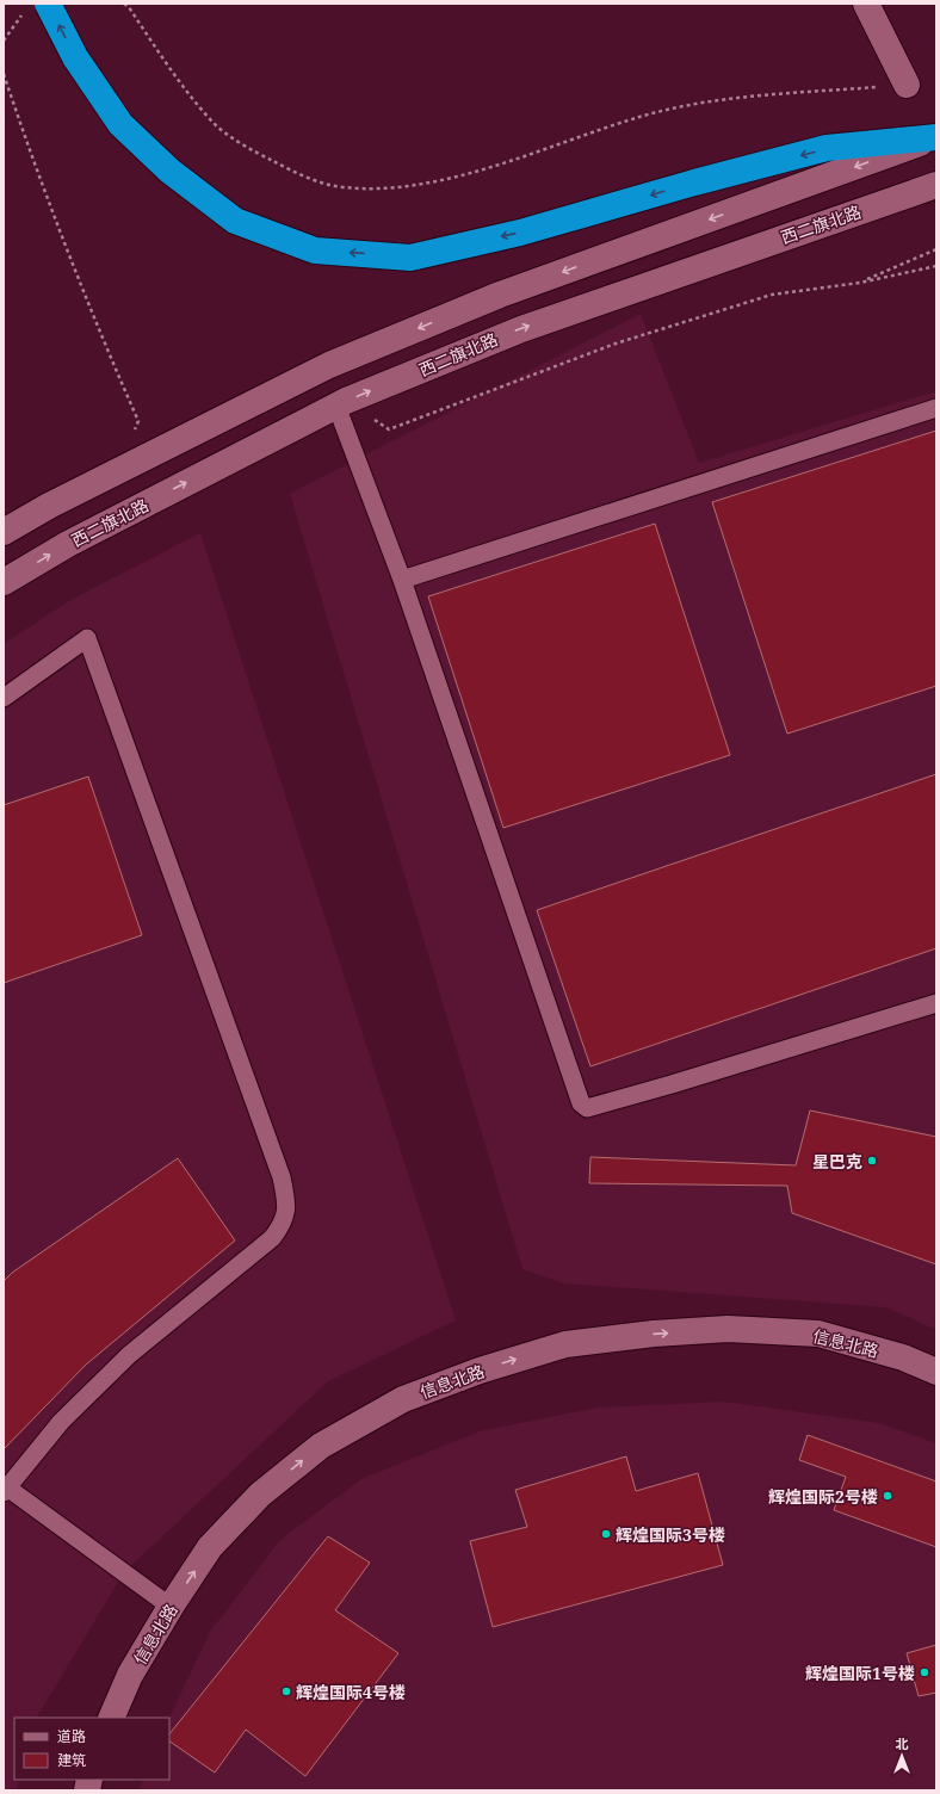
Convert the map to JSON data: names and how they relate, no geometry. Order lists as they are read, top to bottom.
{
  "streets": {
    "main road": ["西二旗北路", "信息北路"]
  },
  "one_way": ["信息北路"],
  "places": [
    "星巴克",
    "辉煌国际2号楼",
    "辉煌国际3号楼",
    "辉煌国际1号楼",
    "辉煌国际4号楼"
  ],
  "legend": ["道路", "建筑"],
  "north": "top"
}
